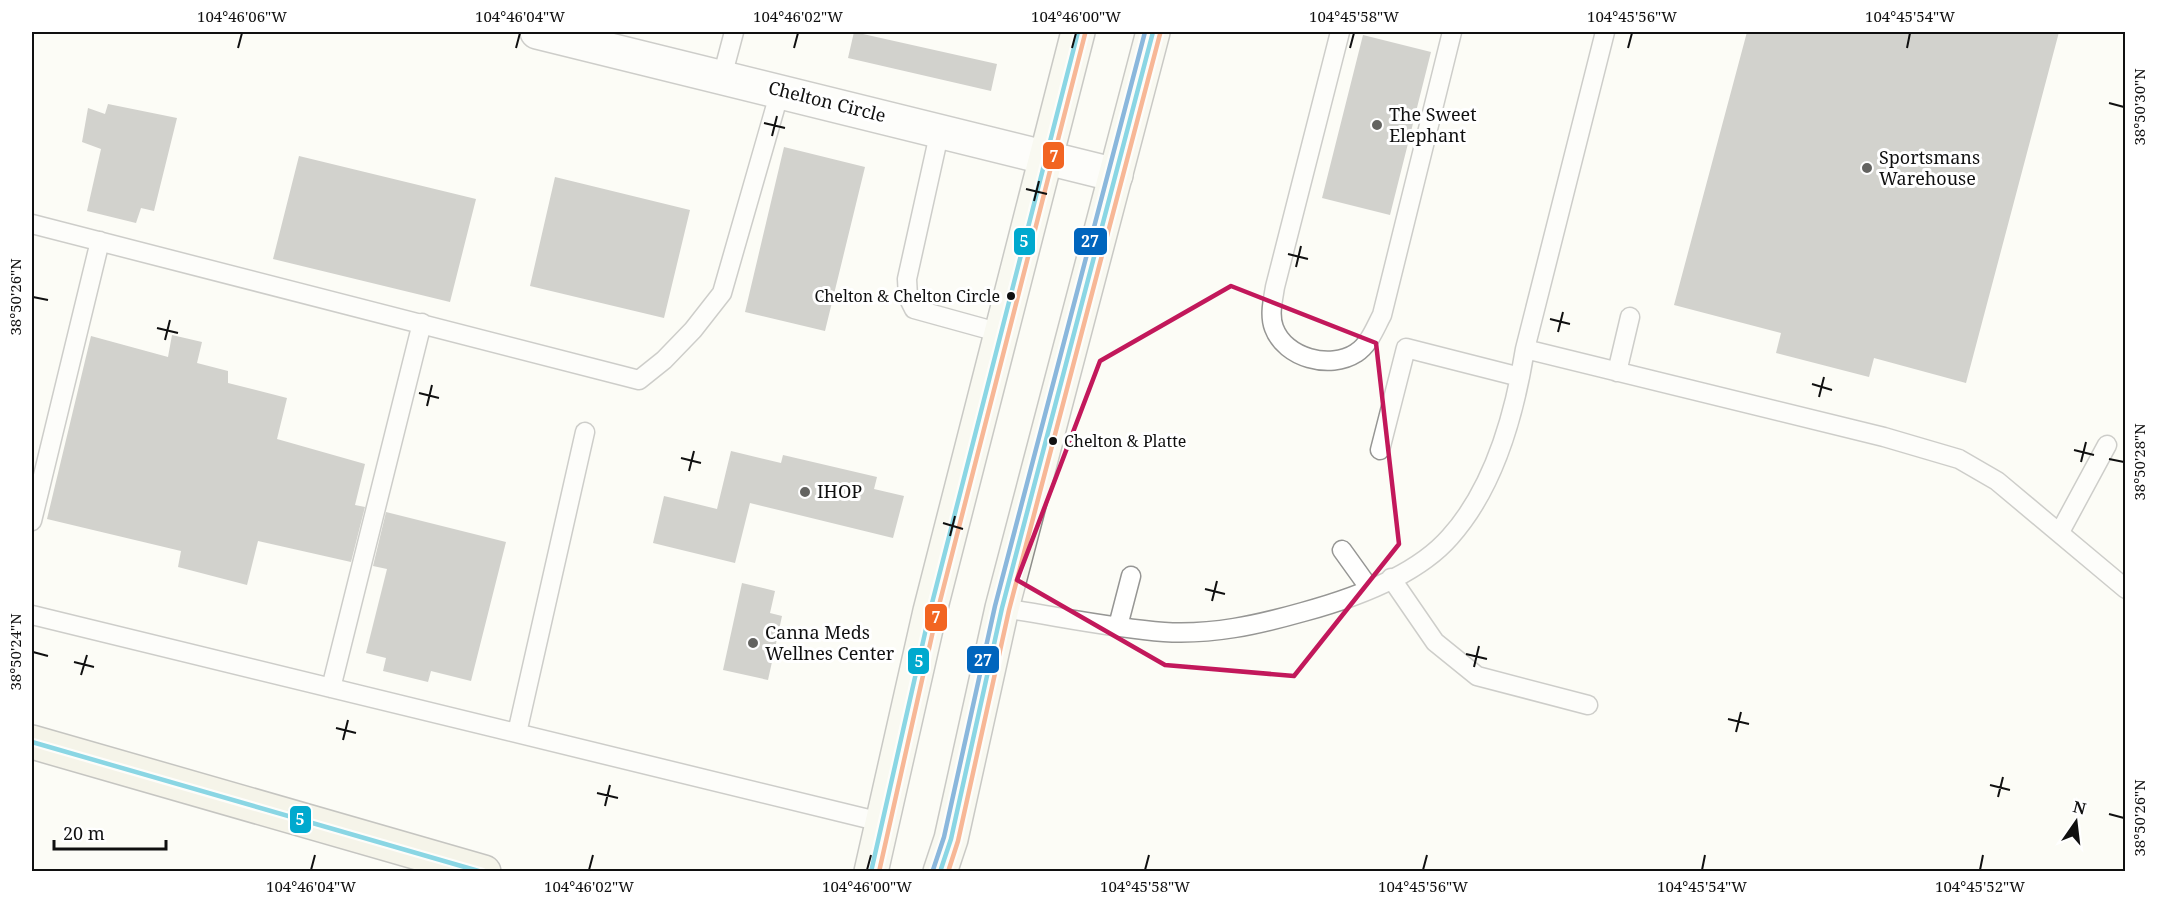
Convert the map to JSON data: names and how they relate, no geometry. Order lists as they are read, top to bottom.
{
  "streets": {
    "street": ["Chelton Circle"]
  },
  "places": [
    "The Sweet Elephant",
    "Sportsmans Warehouse",
    "Chelton & Chelton Circle",
    "Chelton & Platte",
    "IHOP",
    "Canna Meds Wellnes Center"
  ],
  "lines": ["transit line 5", "transit line 27", "transit line 7"],
  "scale_bar": "20 m",
  "north": "top",
  "coordinates": [
    "104°46'06\"W",
    "104°46'04\"W",
    "104°46'02\"W",
    "104°46'00\"W",
    "104°45'58\"W",
    "104°45'56\"W",
    "104°45'54\"W",
    "38°50'30\"N",
    "38°50'26\"N",
    "38°50'28\"N",
    "38°50'24\"N",
    "104°45'52\"W"
  ]
}
